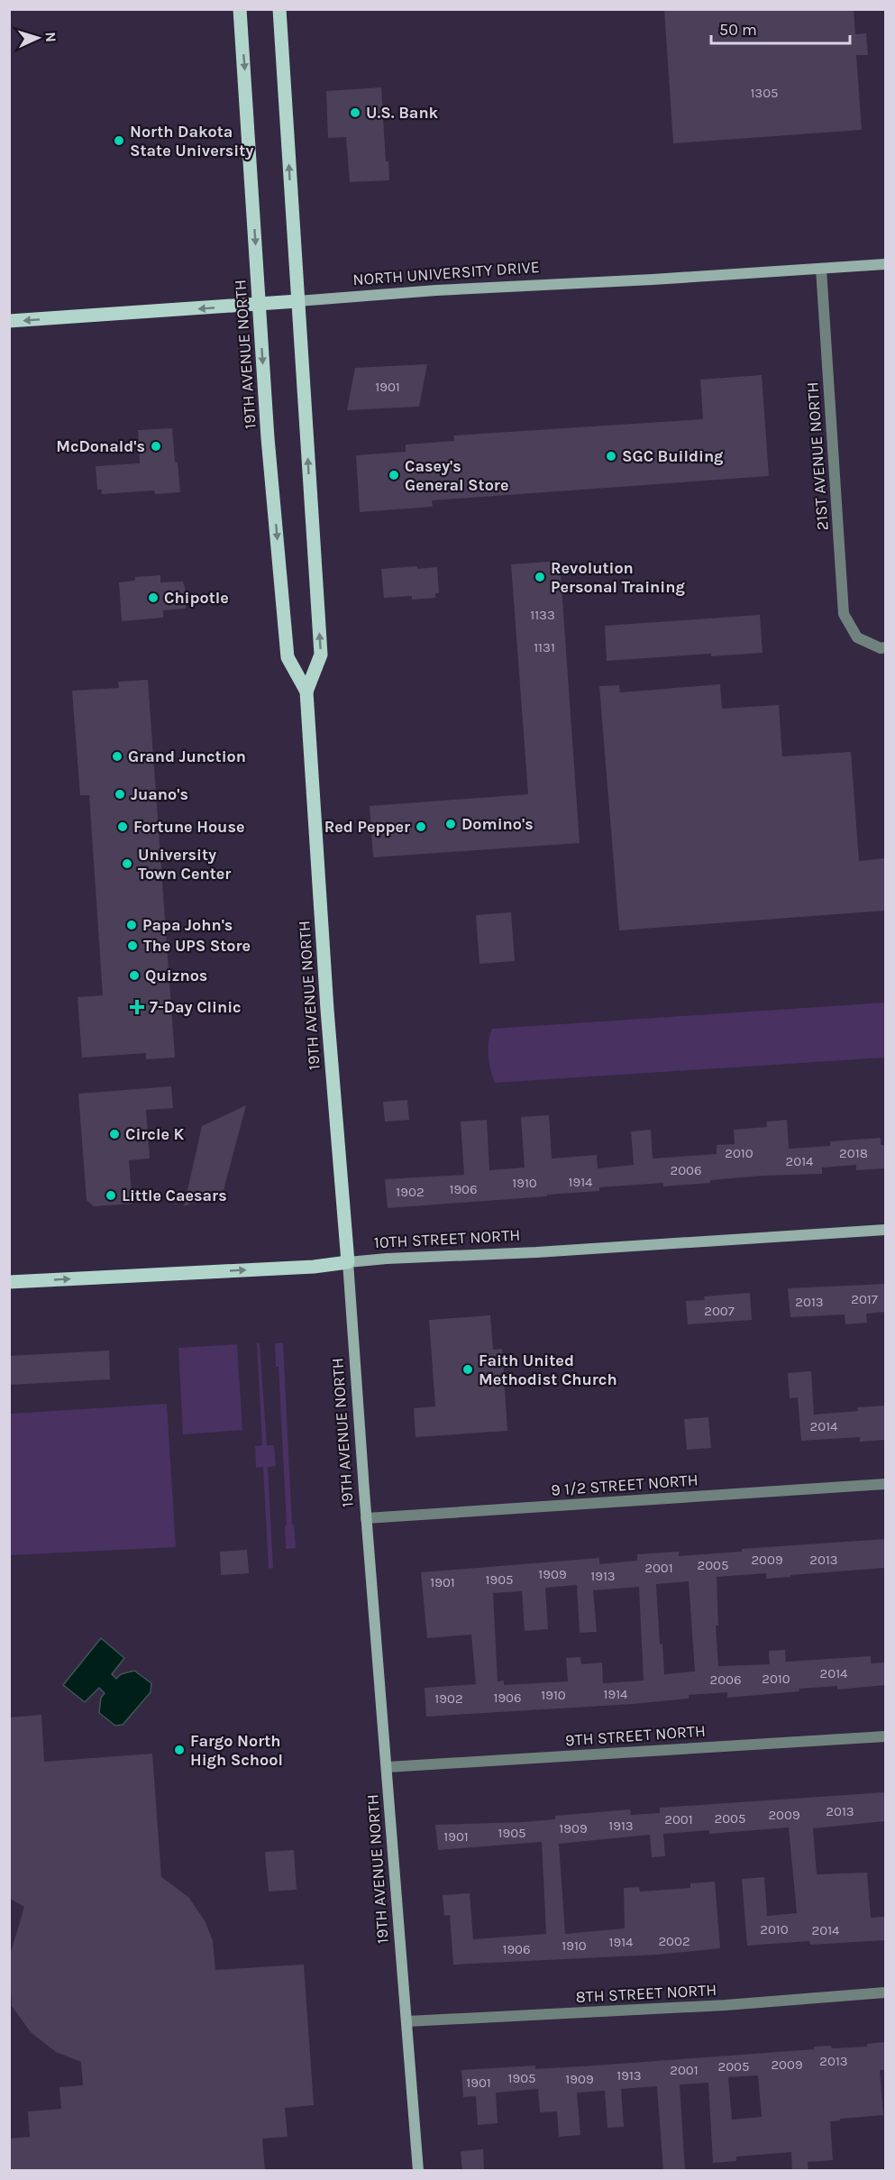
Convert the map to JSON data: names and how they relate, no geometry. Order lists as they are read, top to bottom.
{
  "streets": {
    "main road": ["NORTH UNIVERSITY DRIVE", "19TH AVENUE NORTH", "10TH STREET NORTH"],
    "street": [
      "21ST AVENUE NORTH",
      "9 1/2 STREET NORTH",
      "9TH STREET NORTH",
      "8TH STREET NORTH"
    ]
  },
  "crossings": [
    ["NORTH UNIVERSITY DRIVE", "19TH AVENUE NORTH"],
    ["NORTH UNIVERSITY DRIVE", "21ST AVENUE NORTH"],
    ["19TH AVENUE NORTH", "10TH STREET NORTH"],
    ["19TH AVENUE NORTH", "9 1/2 STREET NORTH"],
    ["19TH AVENUE NORTH", "9TH STREET NORTH"],
    ["19TH AVENUE NORTH", "8TH STREET NORTH"]
  ],
  "one_way": ["10TH STREET NORTH"],
  "places": {
    "other": [
      "U.S. Bank",
      "North Dakota State University",
      "McDonald's",
      "SGC Building",
      "Casey's General Store",
      "Revolution Personal Training",
      "Chipotle",
      "Grand Junction",
      "Juano's",
      "Domino's",
      "Fortune House",
      "Red Pepper",
      "University Town Center",
      "Papa John's",
      "The UPS Store",
      "Quiznos",
      "Circle K",
      "Little Caesars",
      "Faith United Methodist Church",
      "Fargo North High School"
    ],
    "health": ["7-Day Clinic"]
  },
  "house_numbers": [
    "1305",
    "1901",
    "1133",
    "1131",
    "2010",
    "2018",
    "2014",
    "2006",
    "1914",
    "1910",
    "1906",
    "1902",
    "2017",
    "2013",
    "2007",
    "2014",
    "2009",
    "2013",
    "2005",
    "2001",
    "1909",
    "1913",
    "1905",
    "1901",
    "2014",
    "2010",
    "2006",
    "1914",
    "1910",
    "1906",
    "1902",
    "2013",
    "2009",
    "2005",
    "2001",
    "1913",
    "1909",
    "1905",
    "1901",
    "2010",
    "2014",
    "2002",
    "1914",
    "1910",
    "1906",
    "2013",
    "2009",
    "2005",
    "2001",
    "1913",
    "1905",
    "1909",
    "1901"
  ],
  "scale_bar": "50 m",
  "north": "right"
}
